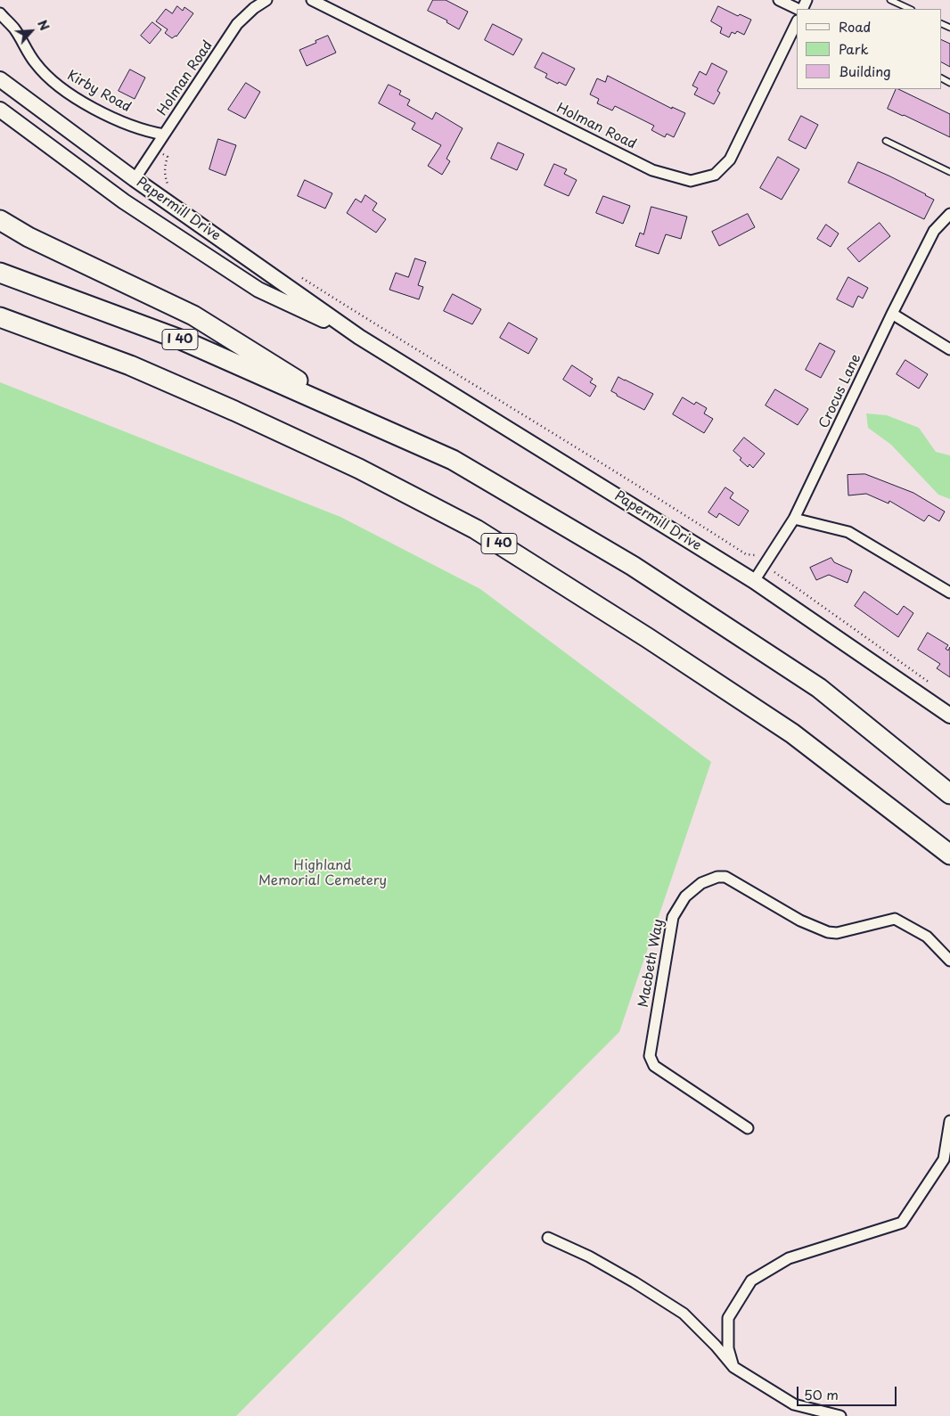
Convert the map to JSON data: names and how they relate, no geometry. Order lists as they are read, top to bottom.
{
  "streets": {
    "highway": ["I 40"],
    "main road": ["Papermill Drive"],
    "street": [
      "Holman Road",
      "Kirby Road",
      "Crocus Lane",
      "Macbeth Way"
    ]
  },
  "crossings": [
    ["Holman Road", "Kirby Road"],
    ["Holman Road", "Papermill Drive"],
    ["Papermill Drive", "Crocus Lane"]
  ],
  "parks": ["Highland Memorial Cemetery"],
  "legend": ["Road", "Park", "Building"],
  "scale_bar": "50 m",
  "north": "top right"
}
